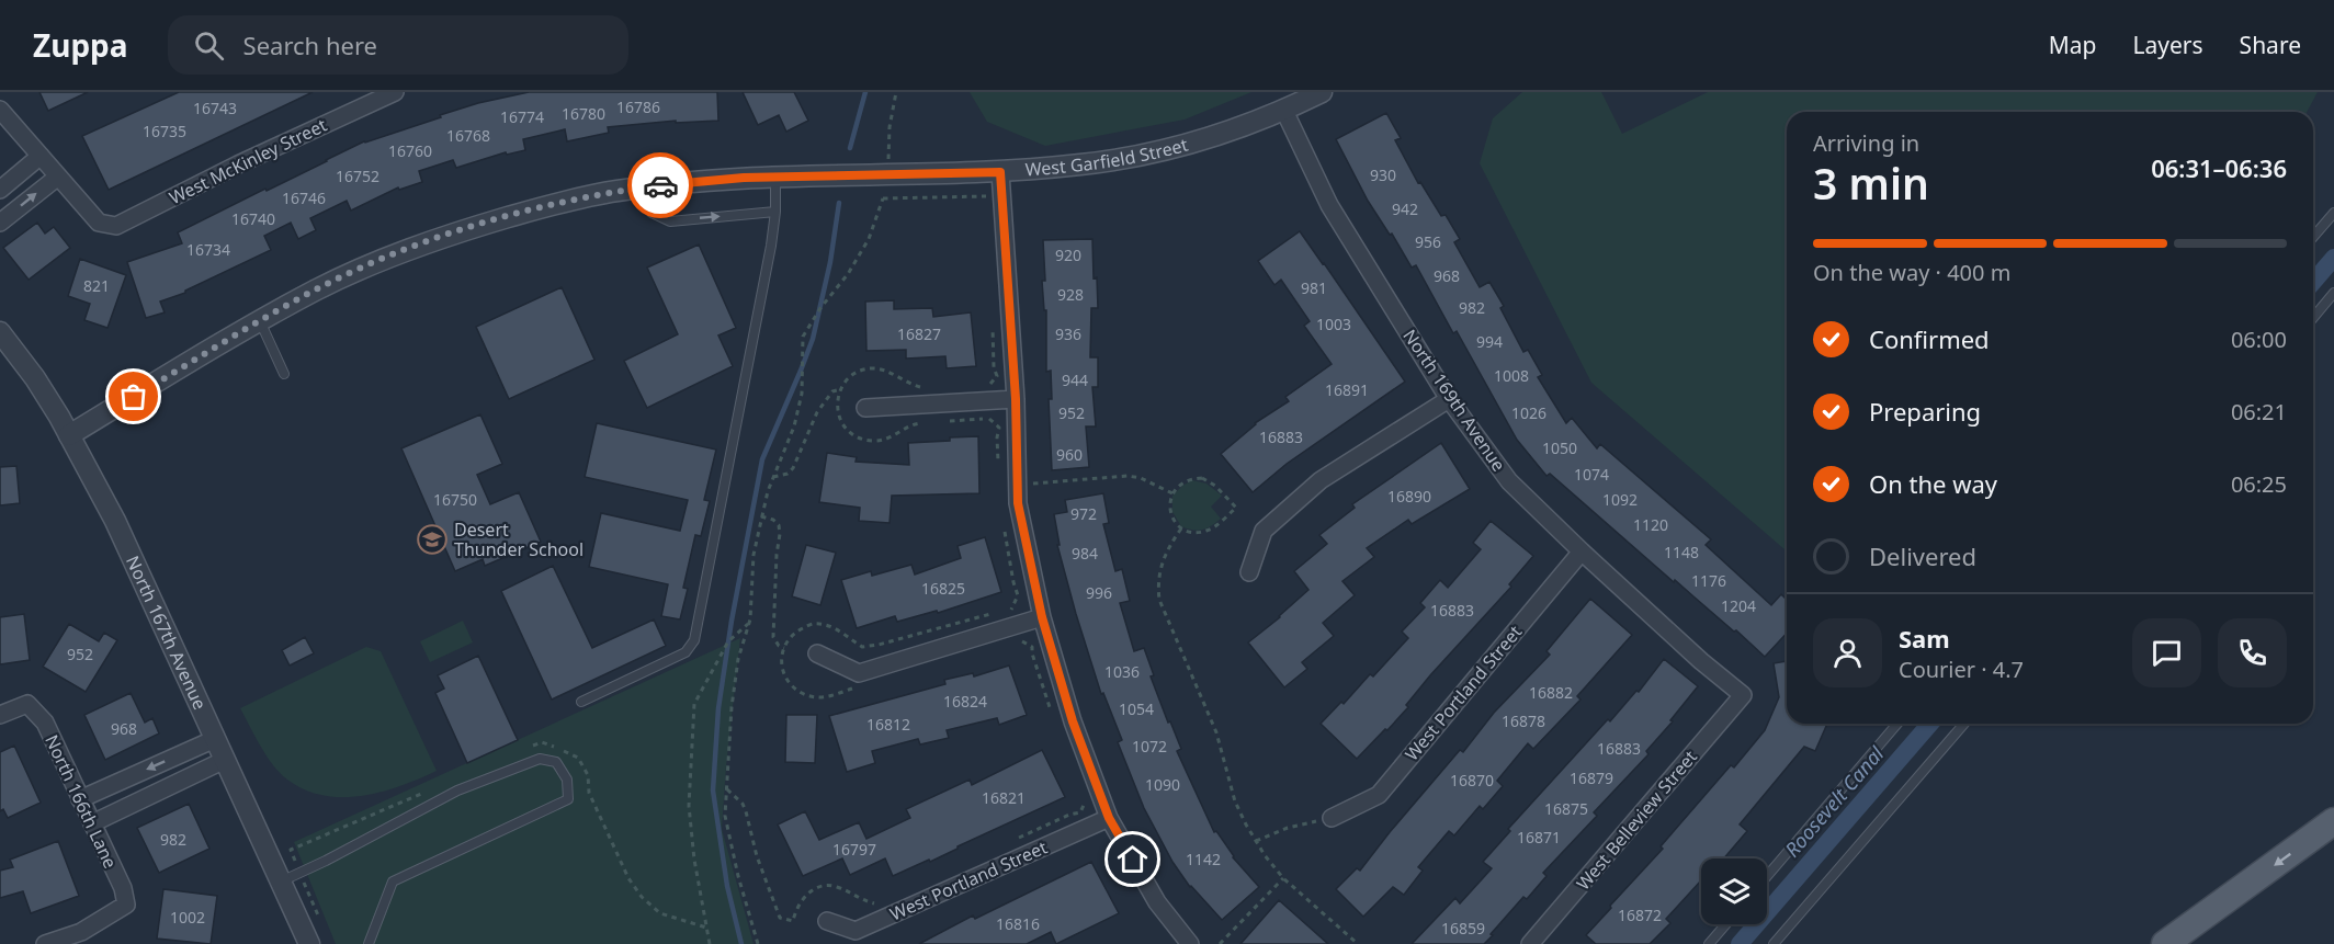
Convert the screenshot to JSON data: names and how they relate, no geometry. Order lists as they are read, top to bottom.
{
  "streets": {
    "street": [
      "West Garfield Street",
      "West McKinley Street",
      "North 169th Avenue",
      "North 167th Avenue",
      "West Portland Street",
      "North 166th Lane",
      "West Belleview Street"
    ]
  },
  "crossings": [
    ["West Garfield Street", "North 169th Avenue"],
    ["West Garfield Street", "North 167th Avenue"],
    ["North 169th Avenue", "West Portland Street"],
    ["North 169th Avenue", "West Belleview Street"]
  ],
  "water": ["Roosevelt Canal"],
  "places": {
    "school or university": ["Desert Thunder School"]
  },
  "house_numbers": [
    "16786",
    "16743",
    "16780",
    "16774",
    "16735",
    "16768",
    "16760",
    "930",
    "16752",
    "16746",
    "942",
    "16740",
    "956",
    "16734",
    "920",
    "968",
    "821",
    "981",
    "928",
    "982",
    "1003",
    "16827",
    "936",
    "994",
    "1008",
    "944",
    "16891",
    "952",
    "1026",
    "16883",
    "1050",
    "960",
    "1074",
    "16890",
    "16750",
    "1092",
    "972",
    "1120",
    "1148",
    "984",
    "1176",
    "16825",
    "996",
    "1204",
    "16883",
    "952",
    "1036",
    "16882",
    "16824",
    "1054",
    "16878",
    "16812",
    "968",
    "1072",
    "16883",
    "16879",
    "16870",
    "1090",
    "16821",
    "16875",
    "16871",
    "982",
    "16797",
    "1142",
    "16872",
    "1002",
    "16816",
    "16859"
  ],
  "page": {
    "header": "Zuppa",
    "search": "Search here",
    "nav": ["Map", "Layers", "Share"],
    "heading": ["3 min", "Arriving in", "06:31–06:36"],
    "panel": ["Sam", "Courier · 4.7"],
    "bar": "On the way · 400 m",
    "list": [
      ["Confirmed", "06:00"],
      ["Preparing", "06:21"],
      ["On the way", "06:25"],
      "Delivered"
    ]
  }
}
